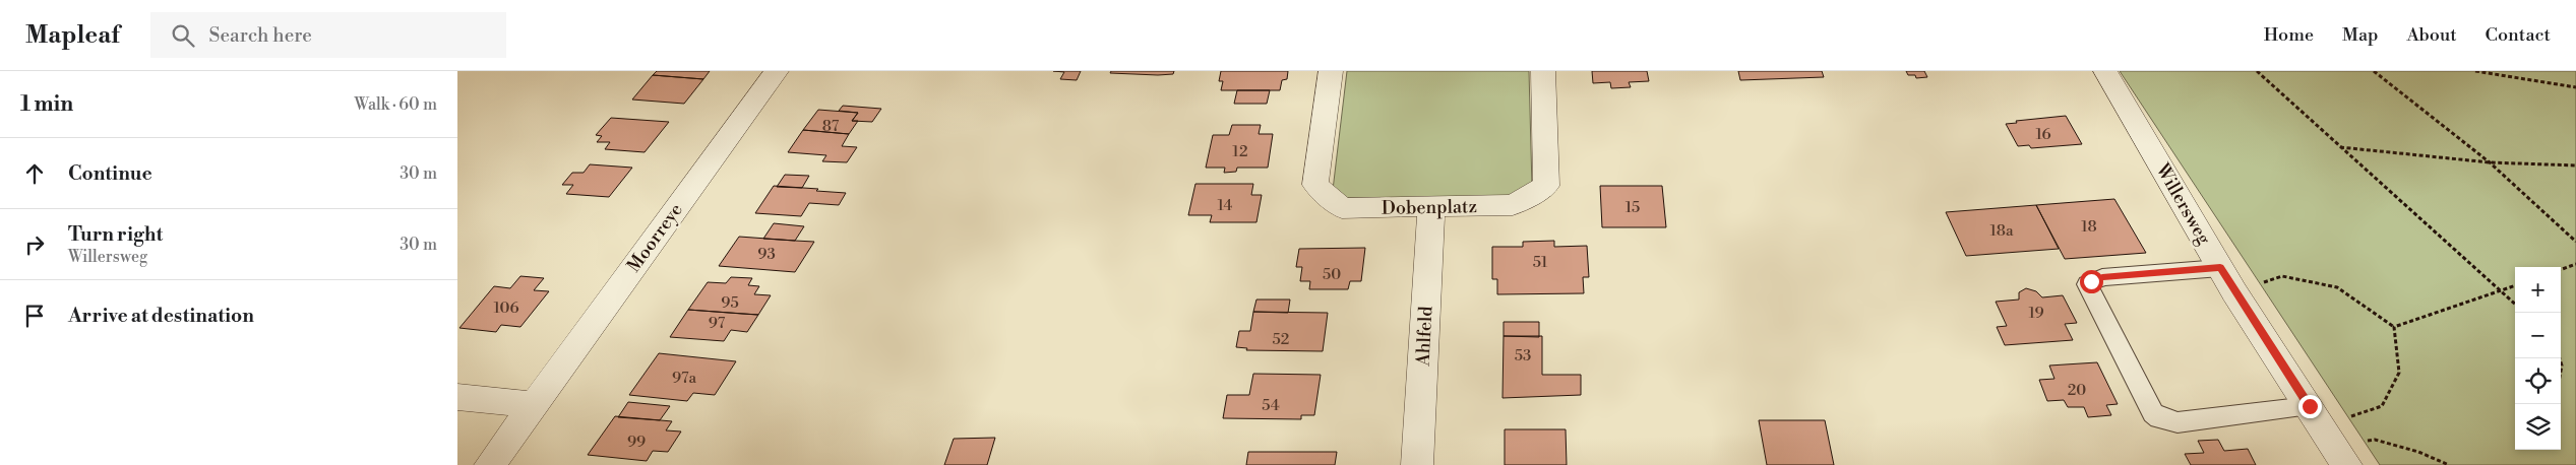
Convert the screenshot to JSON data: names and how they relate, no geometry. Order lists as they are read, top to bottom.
{
  "streets": {
    "street": [
      "Willersweg",
      "Dobenplatz",
      "Moorreye",
      "Ahlfeld"
    ]
  },
  "crossings": [
    ["Dobenplatz", "Ahlfeld"]
  ],
  "house_numbers": [
    "87",
    "16",
    "12",
    "14",
    "15",
    "18",
    "18a",
    "93",
    "51",
    "50",
    "95",
    "106",
    "19",
    "97",
    "52",
    "53",
    "97a",
    "20",
    "54",
    "99"
  ],
  "page": {
    "header": "Mapleaf",
    "search": "Search here",
    "nav": [
      "Home",
      "Map",
      "About",
      "Contact"
    ],
    "heading": ["1 min", "Walk · 60 m"],
    "list": [
      ["Continue", "30 m"],
      ["Turn right", "Willersweg", "30 m"],
      "Arrive at destination"
    ],
    "map_buttons": ["+", "−"]
  }
}
